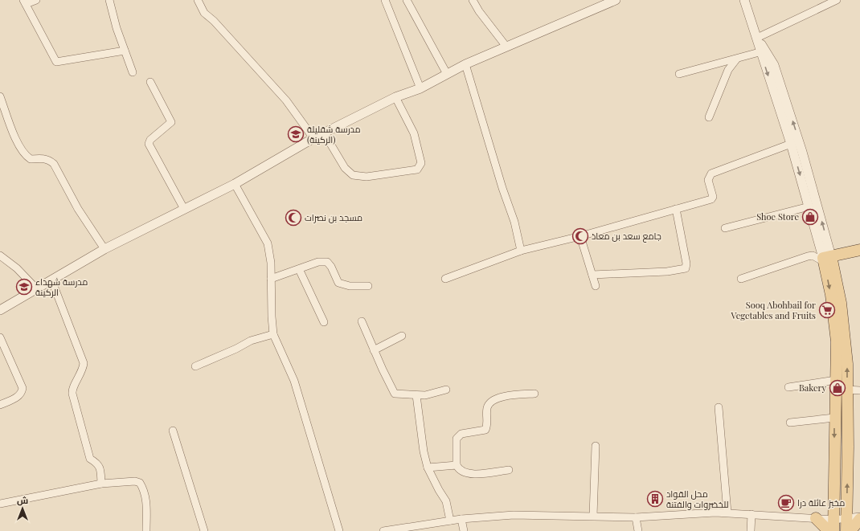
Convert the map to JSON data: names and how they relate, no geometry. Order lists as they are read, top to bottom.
{
  "places": {
    "school or university": ["مدرسة شقليلة (الركينة)", "مدرسة شهداء الركينة"],
    "shop": ["Shoe Store", "Bakery"],
    "mosque": ["مسجد بن نصرات", "جامع سعد بن معاذ"],
    "supermarket": ["Sooq Abohbail for Vegetables and Fruits"],
    "building": ["محل القواد للخضروات والفتنة"],
    "cafe": ["مخبز عائلة درا"]
  },
  "north": "top"
}
